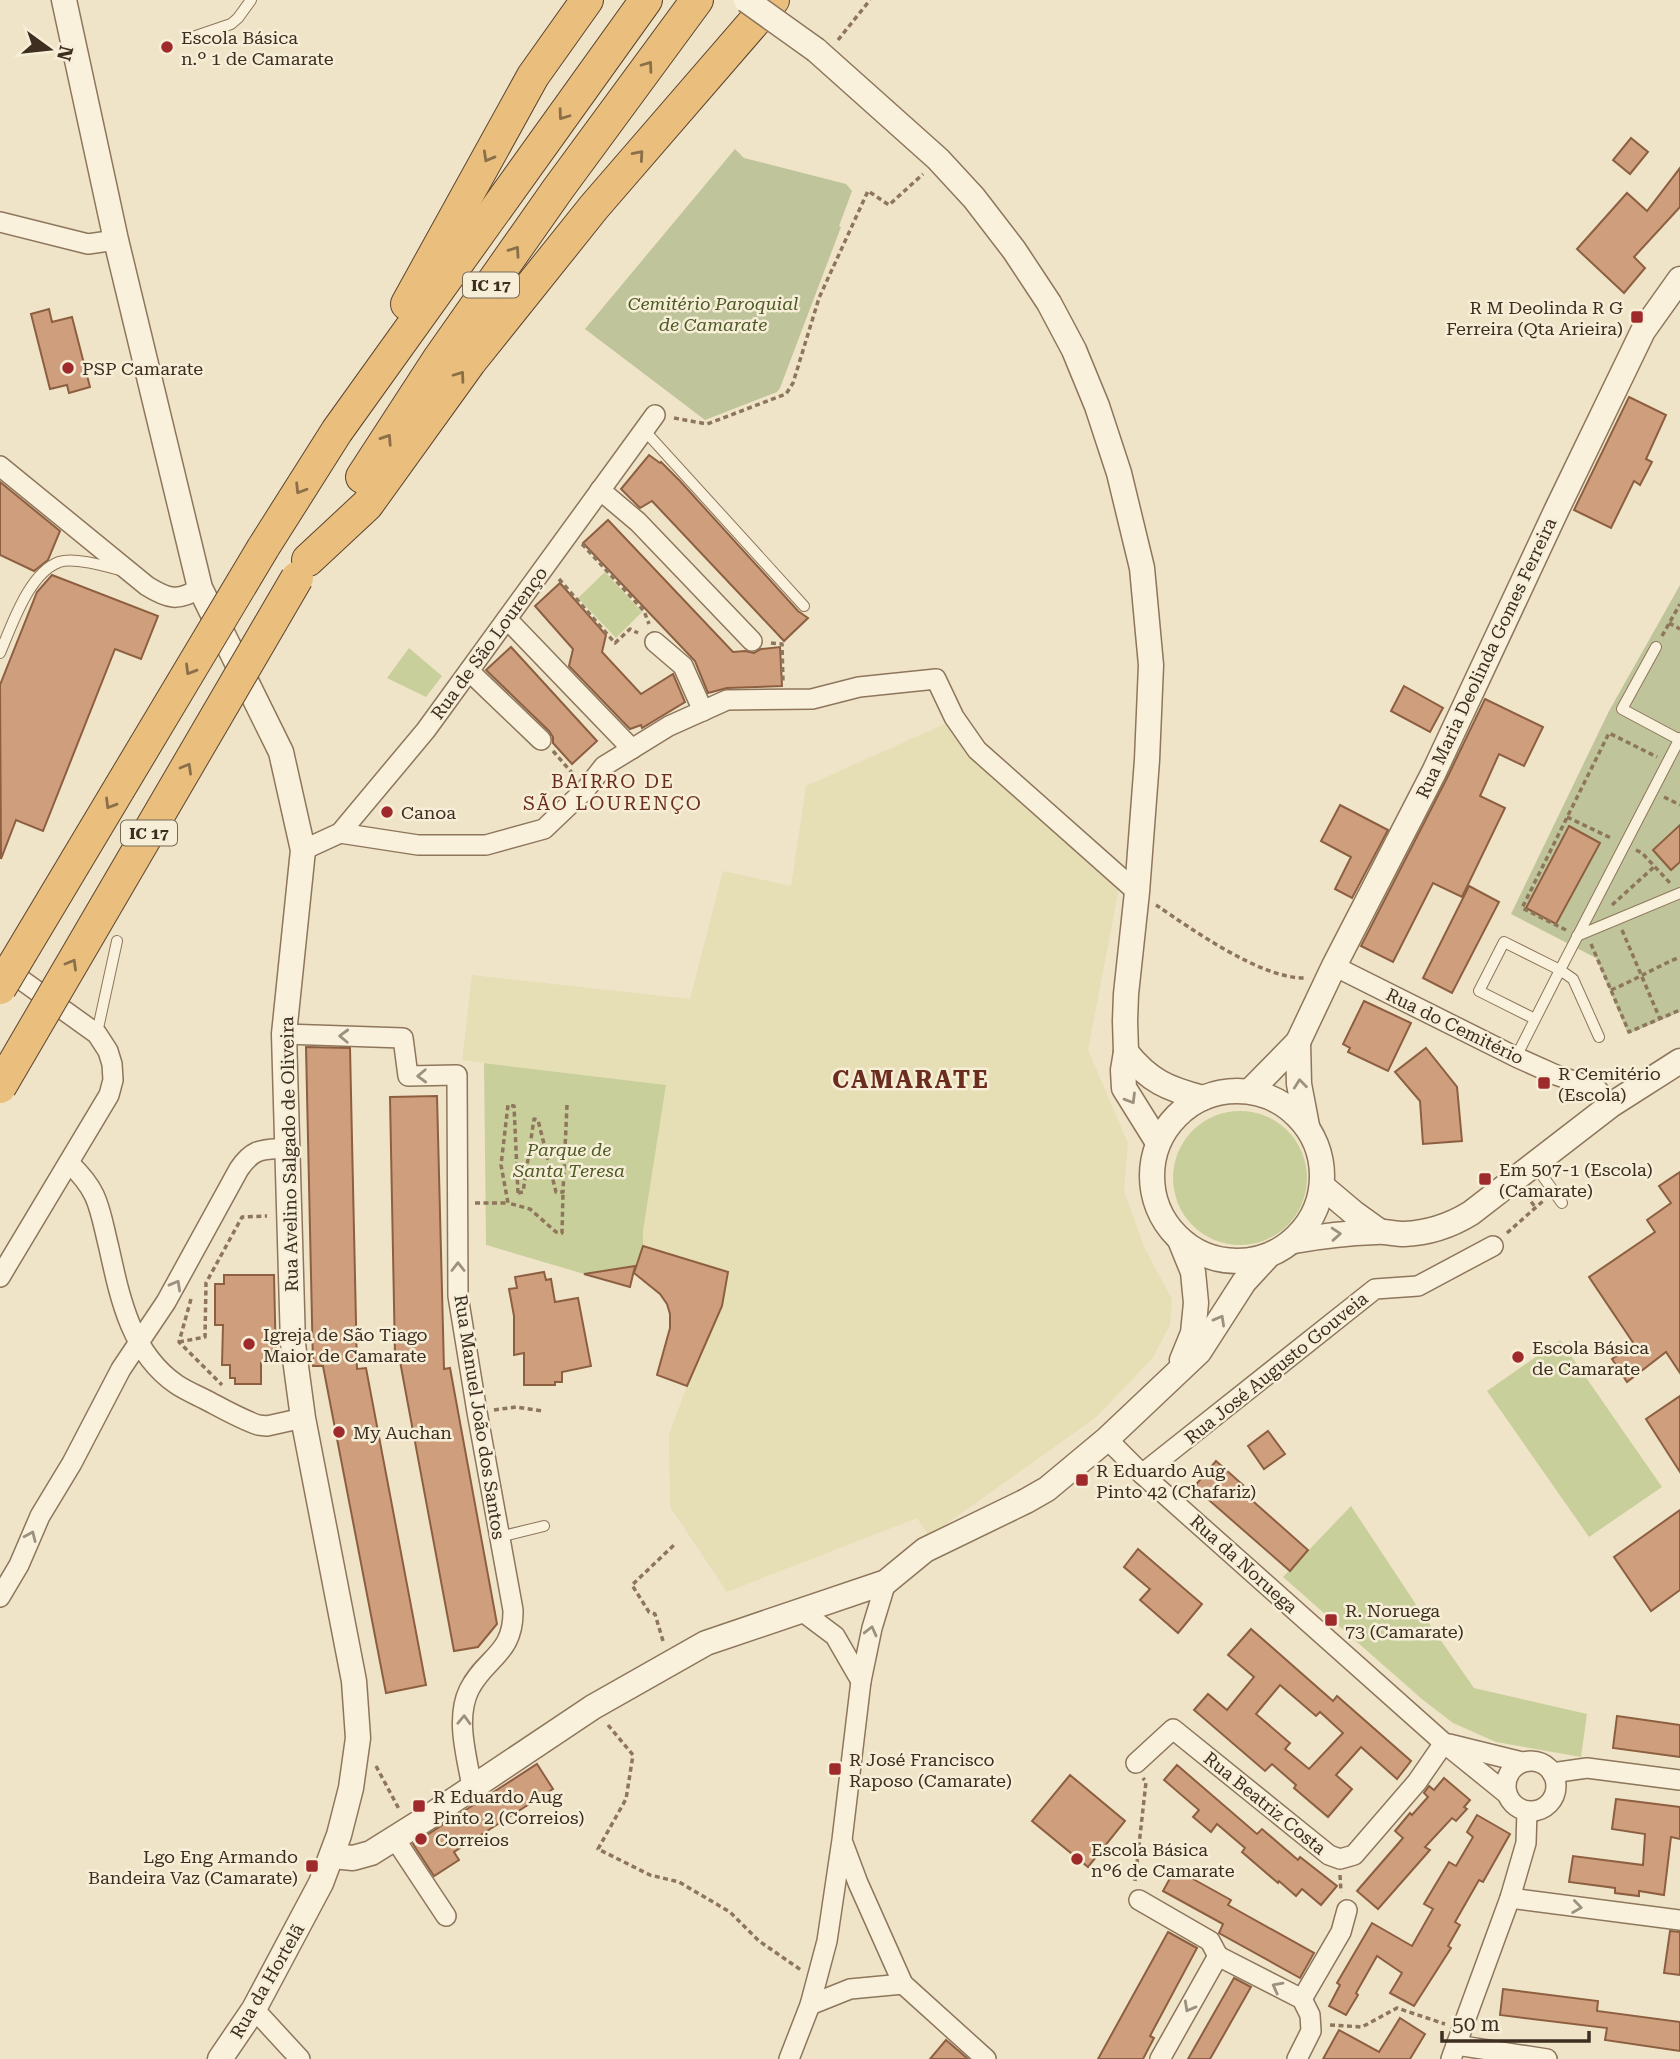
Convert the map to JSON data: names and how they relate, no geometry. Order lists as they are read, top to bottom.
{
  "streets": {
    "highway": ["IC 17"],
    "street": [
      "Rua de São Lourenço",
      "Rua Maria Deolinda Gomes Ferreira",
      "Rua do Cemitério",
      "Rua Avelino Salgado de Oliveira",
      "Rua José Augusto Gouveia",
      "Rua Manuel João dos Santos",
      "Rua da Noruega",
      "Rua Beatriz Costa",
      "Rua da Hortelã"
    ]
  },
  "crossings": [
    ["Rua de São Lourenço", "Rua Avelino Salgado de Oliveira"],
    ["Rua Maria Deolinda Gomes Ferreira", "Rua do Cemitério"],
    ["Rua Avelino Salgado de Oliveira", "Rua Manuel João dos Santos"],
    ["Rua Avelino Salgado de Oliveira", "Rua da Hortelã"],
    ["Rua José Augusto Gouveia", "Rua da Noruega"],
    ["Rua da Noruega", "Rua Beatriz Costa"]
  ],
  "one_way": ["Rua Manuel João dos Santos"],
  "districts": ["BAIRRO DE SÃO LOURENÇO", "CAMARATE"],
  "parks": ["Cemitério Paroquial de Camarate", "Parque de Santa Teresa"],
  "places": {
    "other": [
      "Escola Básica n.º 1 de Camarate",
      "PSP Camarate",
      "Canoa",
      "Igreja de São Tiago Maior de Camarate",
      "Escola Básica de Camarate",
      "My Auchan",
      "Correios",
      "Escola Básica nº6 de Camarate"
    ],
    "transit": [
      "R M Deolinda R G Ferreira (Qta Arieira)",
      "R Cemitério (Escola)",
      "Em 507-1 (Escola) (Camarate)",
      "R Eduardo Aug Pinto 42 (Chafariz)",
      "R. Noruega 73 (Camarate)",
      "R José Francisco Raposo (Camarate)",
      "R Eduardo Aug Pinto 2 (Correios)",
      "Lgo Eng Armando Bandeira Vaz (Camarate)"
    ]
  },
  "scale_bar": "50 m",
  "north": "right"
}
